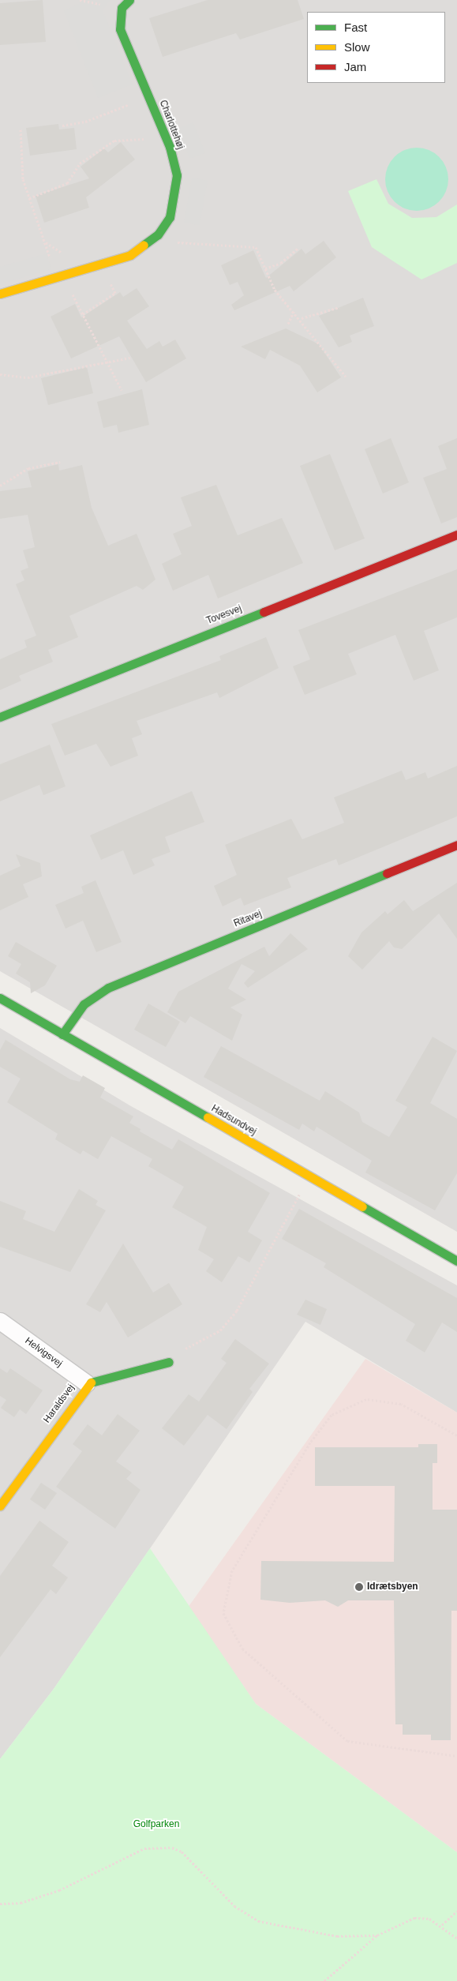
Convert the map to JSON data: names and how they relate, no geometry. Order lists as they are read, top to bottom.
{
  "streets": {
    "street": [
      "Charlottehøj",
      "Tovesvej",
      "Ritavej",
      "Hadsundvej",
      "Helvigsvej",
      "Haraldsvej"
    ]
  },
  "crossings": [
    ["Ritavej", "Hadsundvej"],
    ["Helvigsvej", "Haraldsvej"]
  ],
  "parks": ["Golfparken"],
  "places": ["Idrætsbyen"],
  "legend": ["Fast", "Slow", "Jam"]
}
